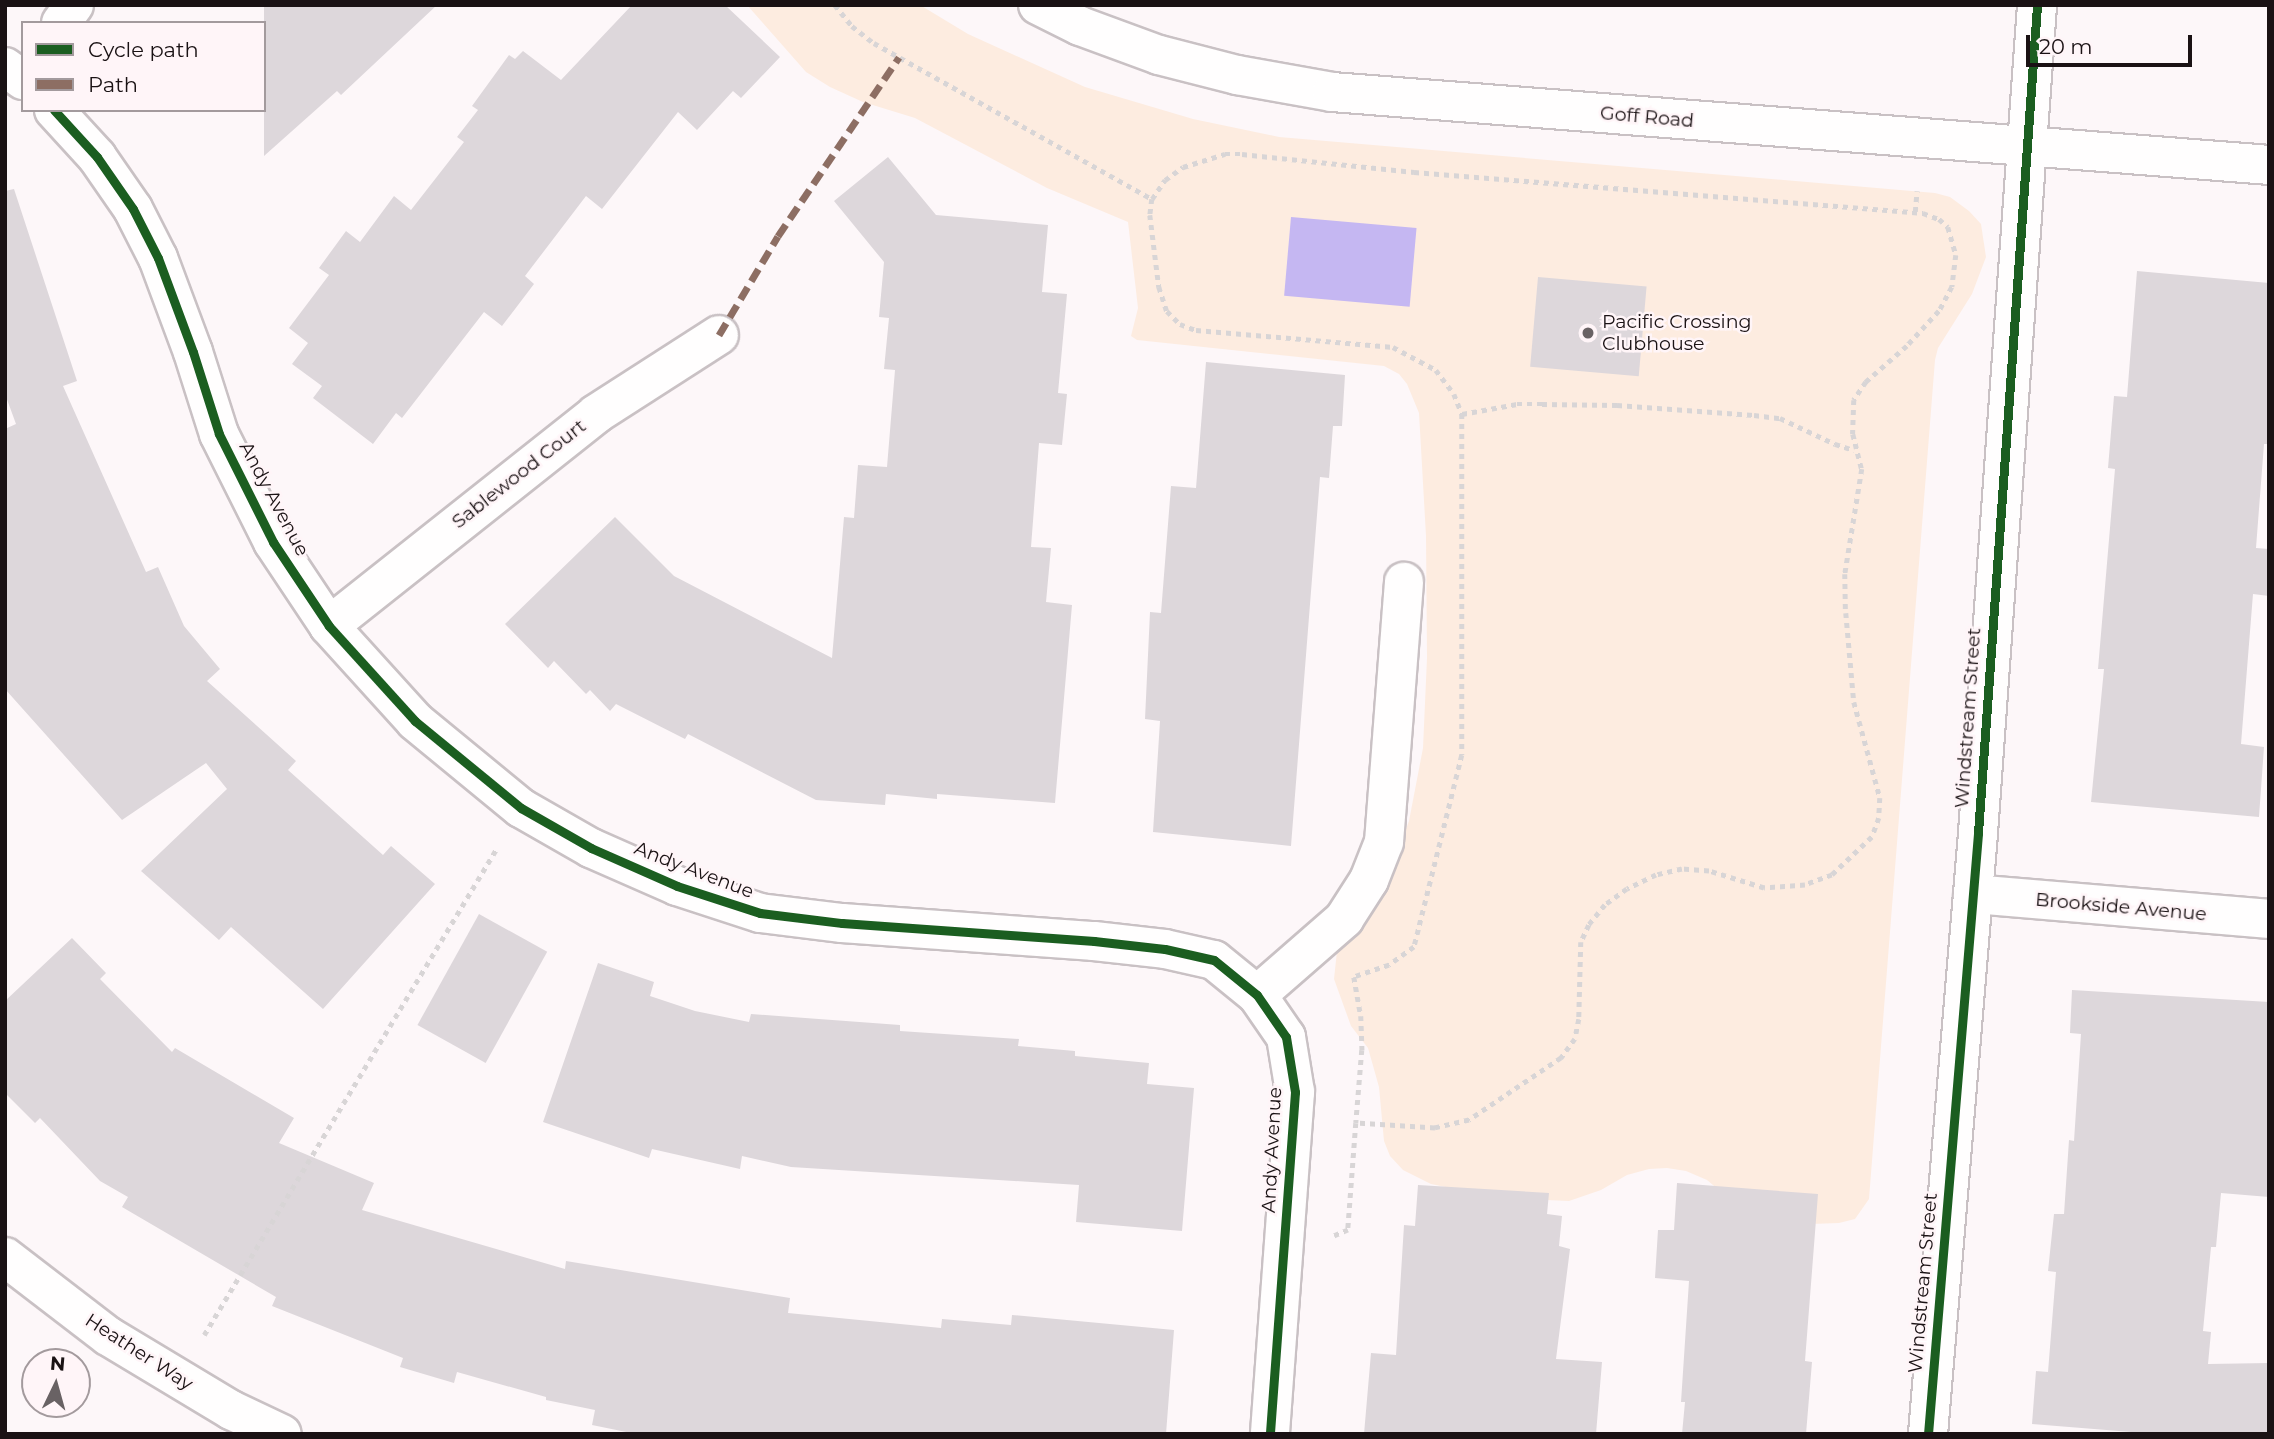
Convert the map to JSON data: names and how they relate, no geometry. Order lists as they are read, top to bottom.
{
  "streets": {
    "street": [
      "Goff Road",
      "Sablewood Court",
      "Andy Avenue",
      "Windstream Street",
      "Brookside Avenue",
      "Heather Way"
    ]
  },
  "crossings": [
    ["Goff Road", "Windstream Street"],
    ["Sablewood Court", "Andy Avenue"],
    ["Windstream Street", "Brookside Avenue"]
  ],
  "places": ["Pacific Crossing Clubhouse"],
  "legend": ["Cycle path", "Path"],
  "scale_bar": "20 m",
  "north": "top"
}
